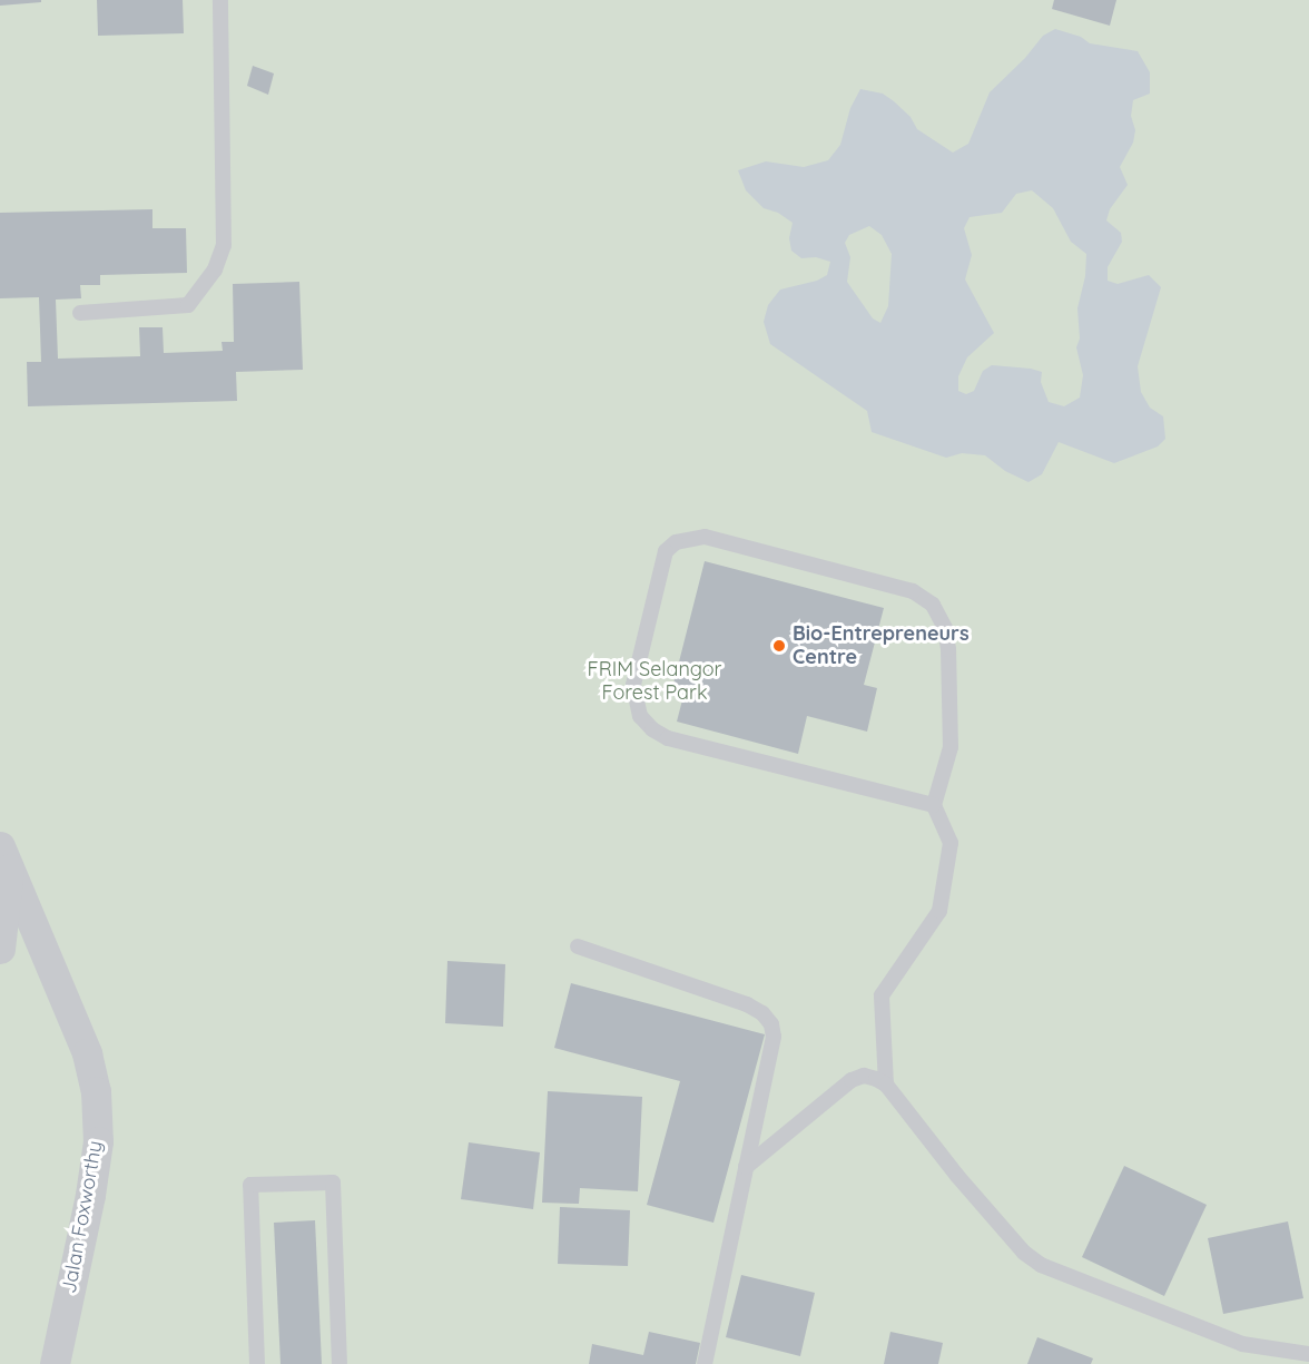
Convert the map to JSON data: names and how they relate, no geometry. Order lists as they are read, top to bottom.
{
  "streets": {
    "street": ["Jalan Foxworthy"]
  },
  "parks": ["FRIM Selangor Forest Park"],
  "places": ["Bio-Entrepreneurs Centre"]
}
